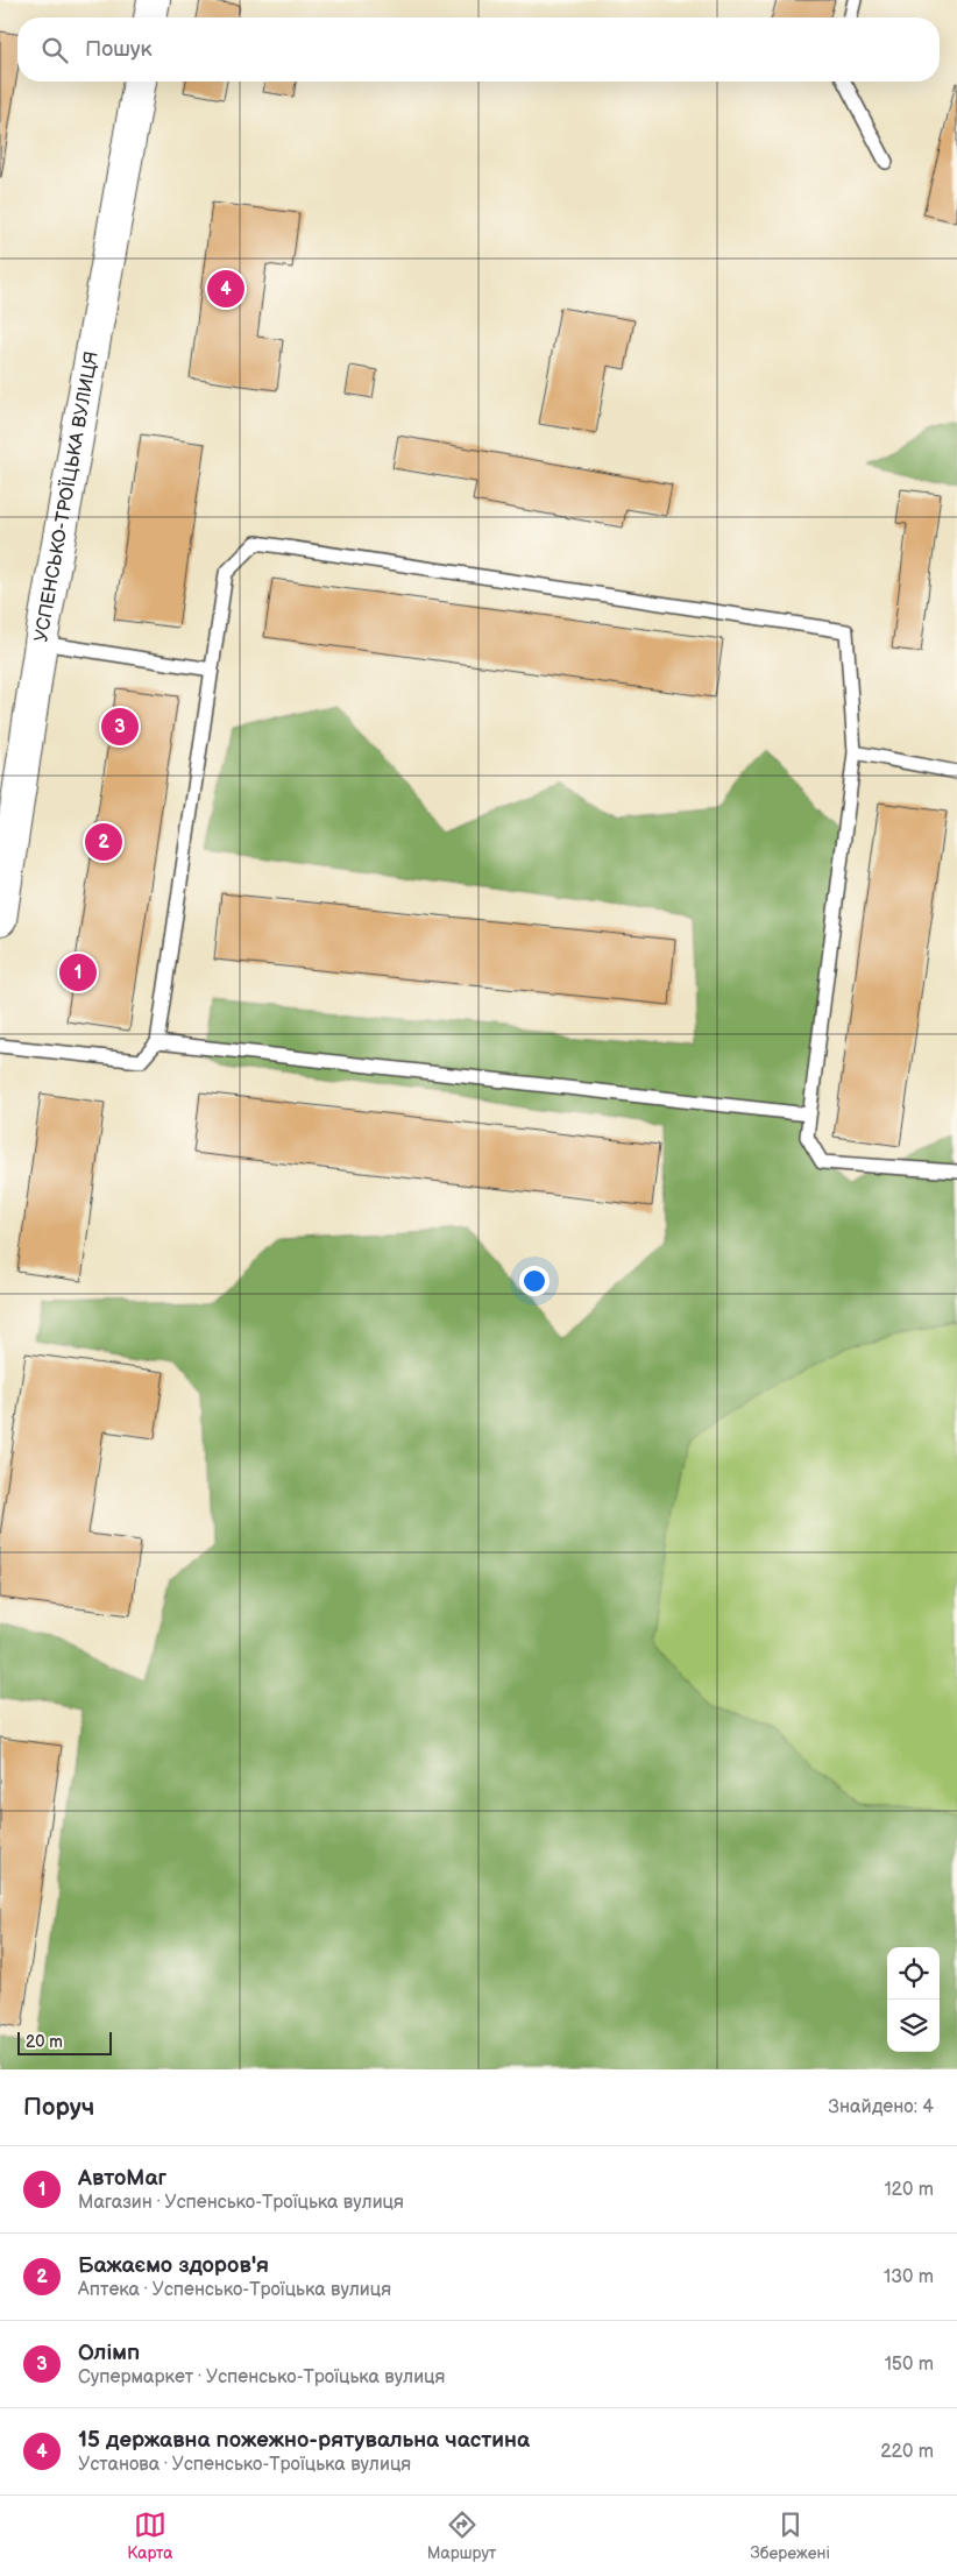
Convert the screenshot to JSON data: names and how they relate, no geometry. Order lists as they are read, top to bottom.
{
  "streets": {
    "main road": ["УСПЕНСЬКО-ТРОЇЦЬКА ВУЛИЦЯ"]
  },
  "scale_bar": "20 m",
  "page": {
    "search": "Пошук",
    "pins": [
      "4",
      "3",
      "2",
      "1"
    ],
    "scale": "20 m",
    "heading": ["Поруч", "Знайдено: 4"],
    "list": [
      {
        "mark": "1",
        "name": "АвтоМаг",
        "note": "Магазин · Успенсько-Троїцька вулиця",
        "value": "120 m"
      },
      {
        "mark": "2",
        "name": "Бажаємо здоров'я",
        "note": "Аптека · Успенсько-Троїцька вулиця",
        "value": "130 m"
      },
      {
        "mark": "3",
        "name": "Олімп",
        "note": "Супермаркет · Успенсько-Троїцька вулиця",
        "value": "150 m"
      },
      {
        "mark": "4",
        "name": "15 державна пожежно-рятувальна частина",
        "note": "Установа · Успенсько-Троїцька вулиця",
        "value": "220 m"
      }
    ],
    "nav": ["Карта", "Маршрут", "Збережені"]
  }
}
